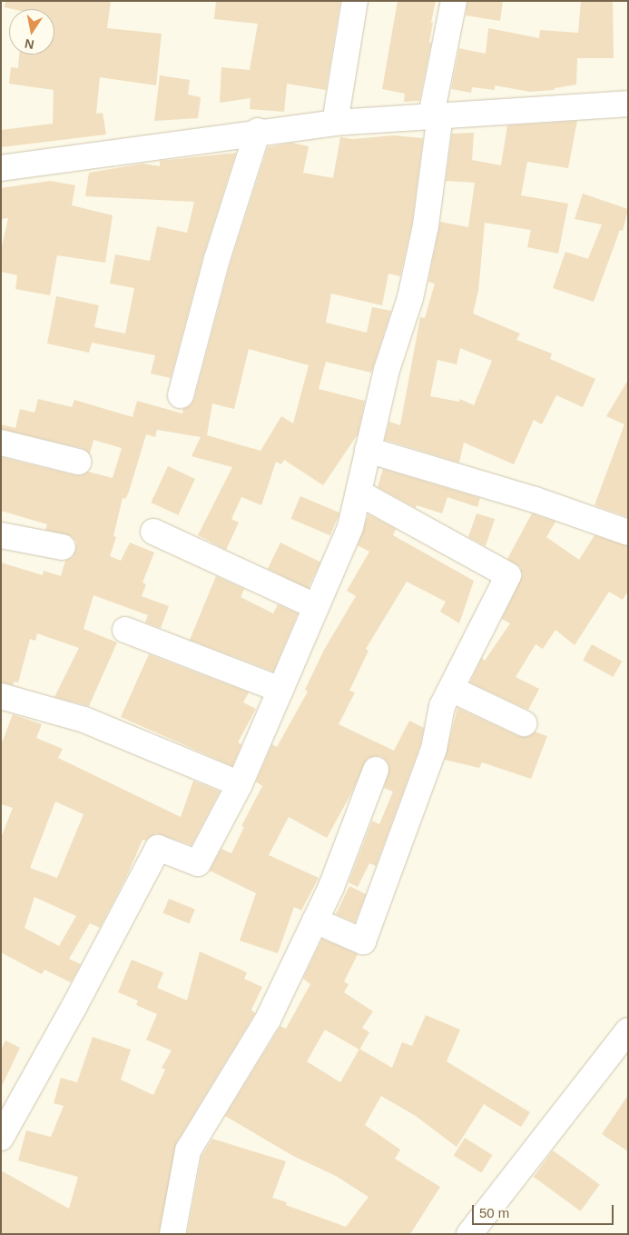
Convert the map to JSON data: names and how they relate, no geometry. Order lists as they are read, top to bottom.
{
  "scale_bar": "50 m",
  "north": "bottom"
}
